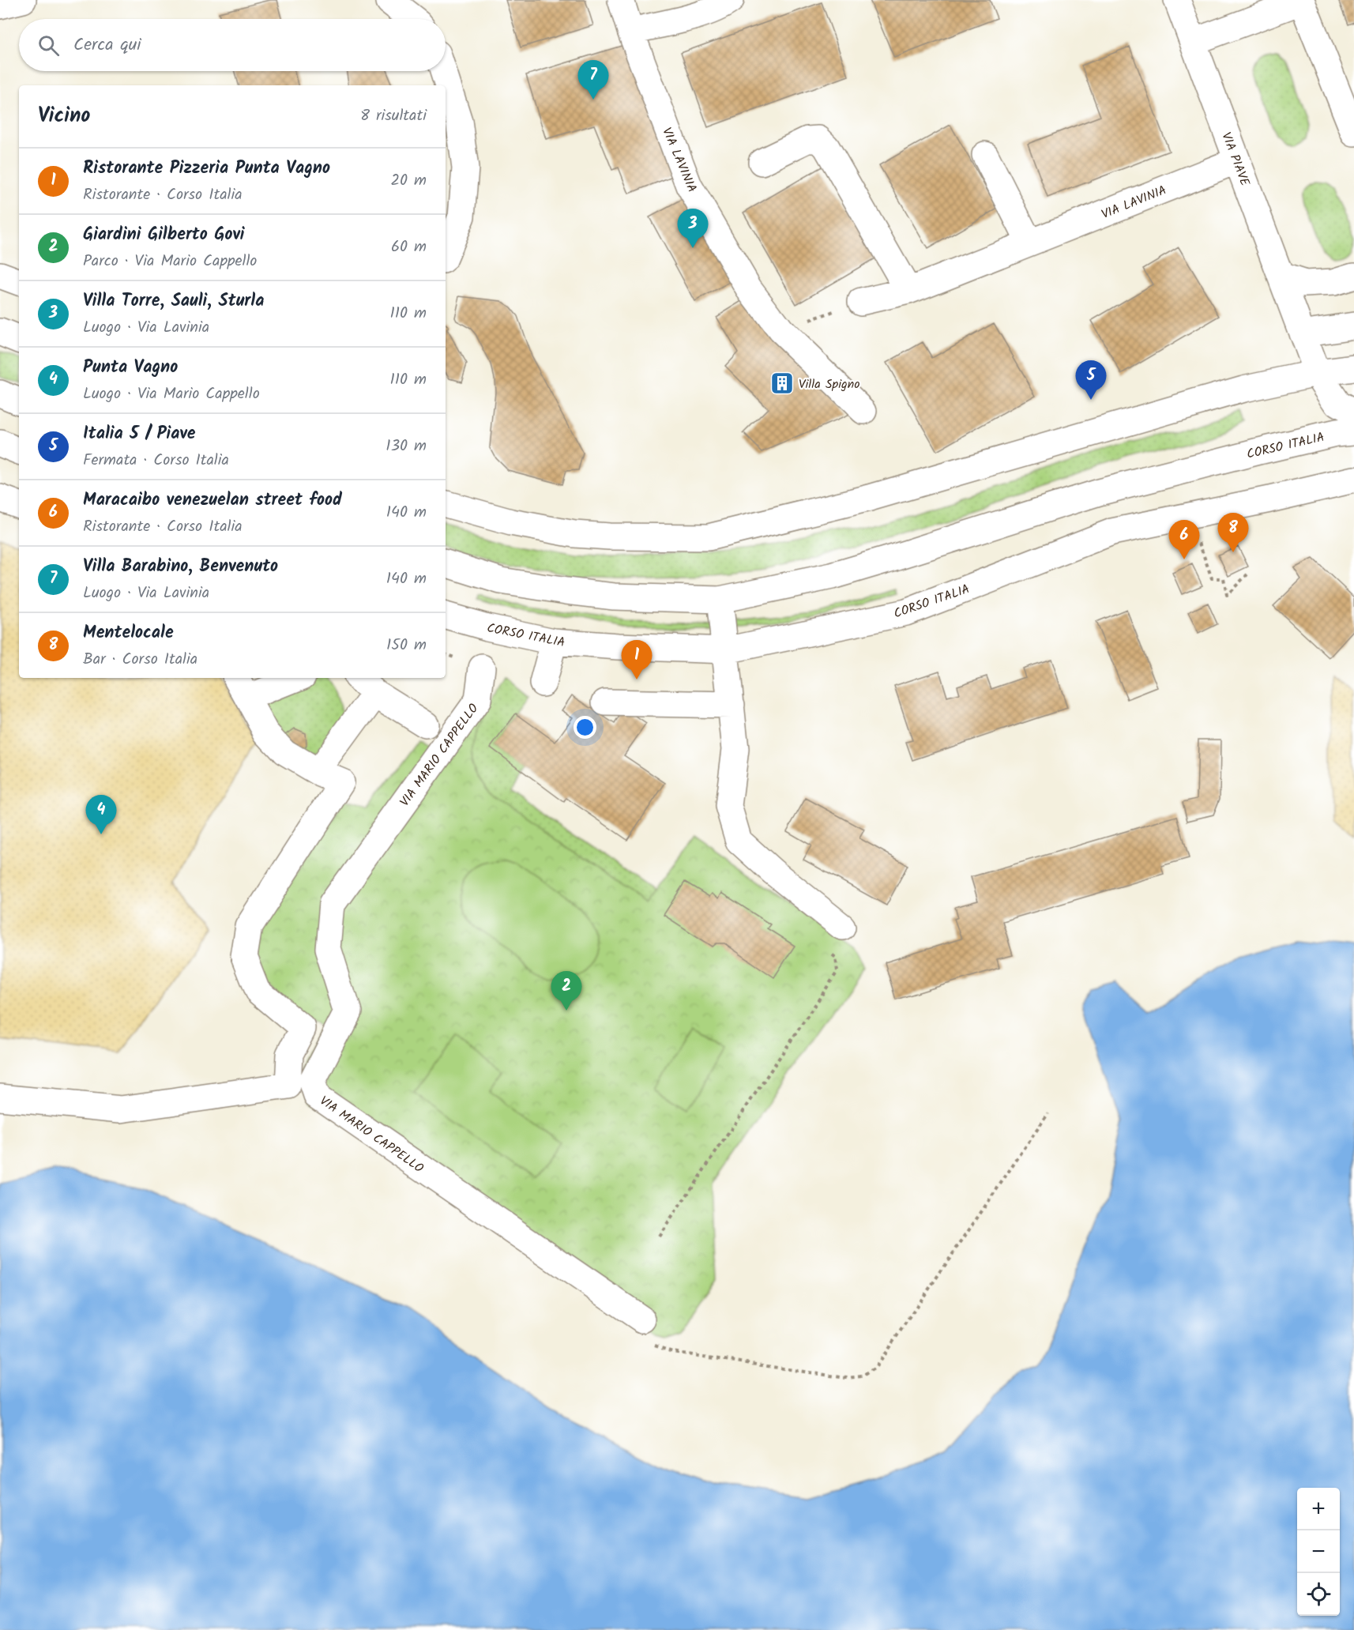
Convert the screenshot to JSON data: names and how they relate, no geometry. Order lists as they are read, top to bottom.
{
  "streets": {
    "street": [
      "VIA PIAVE",
      "VIA LAVINIA",
      "CORSO ITALIA",
      "VIA MARIO CAPPELLO"
    ]
  },
  "crossings": [
    ["VIA PIAVE", "VIA LAVINIA"],
    ["VIA PIAVE", "CORSO ITALIA"]
  ],
  "places": {
    "building": ["Villa Spigno"]
  },
  "page": {
    "search": "Cerca qui",
    "pins": [
      "7",
      "3",
      "5",
      "8",
      "6",
      "1",
      "4",
      "2"
    ],
    "heading": ["Vicino", "8 risultati"],
    "list": [
      {
        "mark": "1",
        "name": "Ristorante Pizzeria Punta Vagno",
        "note": "Ristorante · Corso Italia",
        "value": "20 m"
      },
      {
        "mark": "2",
        "name": "Giardini Gilberto Govi",
        "note": "Parco · Via Mario Cappello",
        "value": "60 m"
      },
      {
        "mark": "3",
        "name": "Villa Torre, Sauli, Sturla",
        "note": "Luogo · Via Lavinia",
        "value": "110 m"
      },
      {
        "mark": "4",
        "name": "Punta Vagno",
        "note": "Luogo · Via Mario Cappello",
        "value": "110 m"
      },
      {
        "mark": "5",
        "name": "Italia 5 / Piave",
        "note": "Fermata · Corso Italia",
        "value": "130 m"
      },
      {
        "mark": "6",
        "name": "Maracaibo venezuelan street food",
        "note": "Ristorante · Corso Italia",
        "value": "140 m"
      },
      {
        "mark": "7",
        "name": "Villa Barabino, Benvenuto",
        "note": "Luogo · Via Lavinia",
        "value": "140 m"
      },
      {
        "mark": "8",
        "name": "Mentelocale",
        "note": "Bar · Corso Italia",
        "value": "150 m"
      }
    ],
    "map_buttons": ["+", "−"]
  }
}
